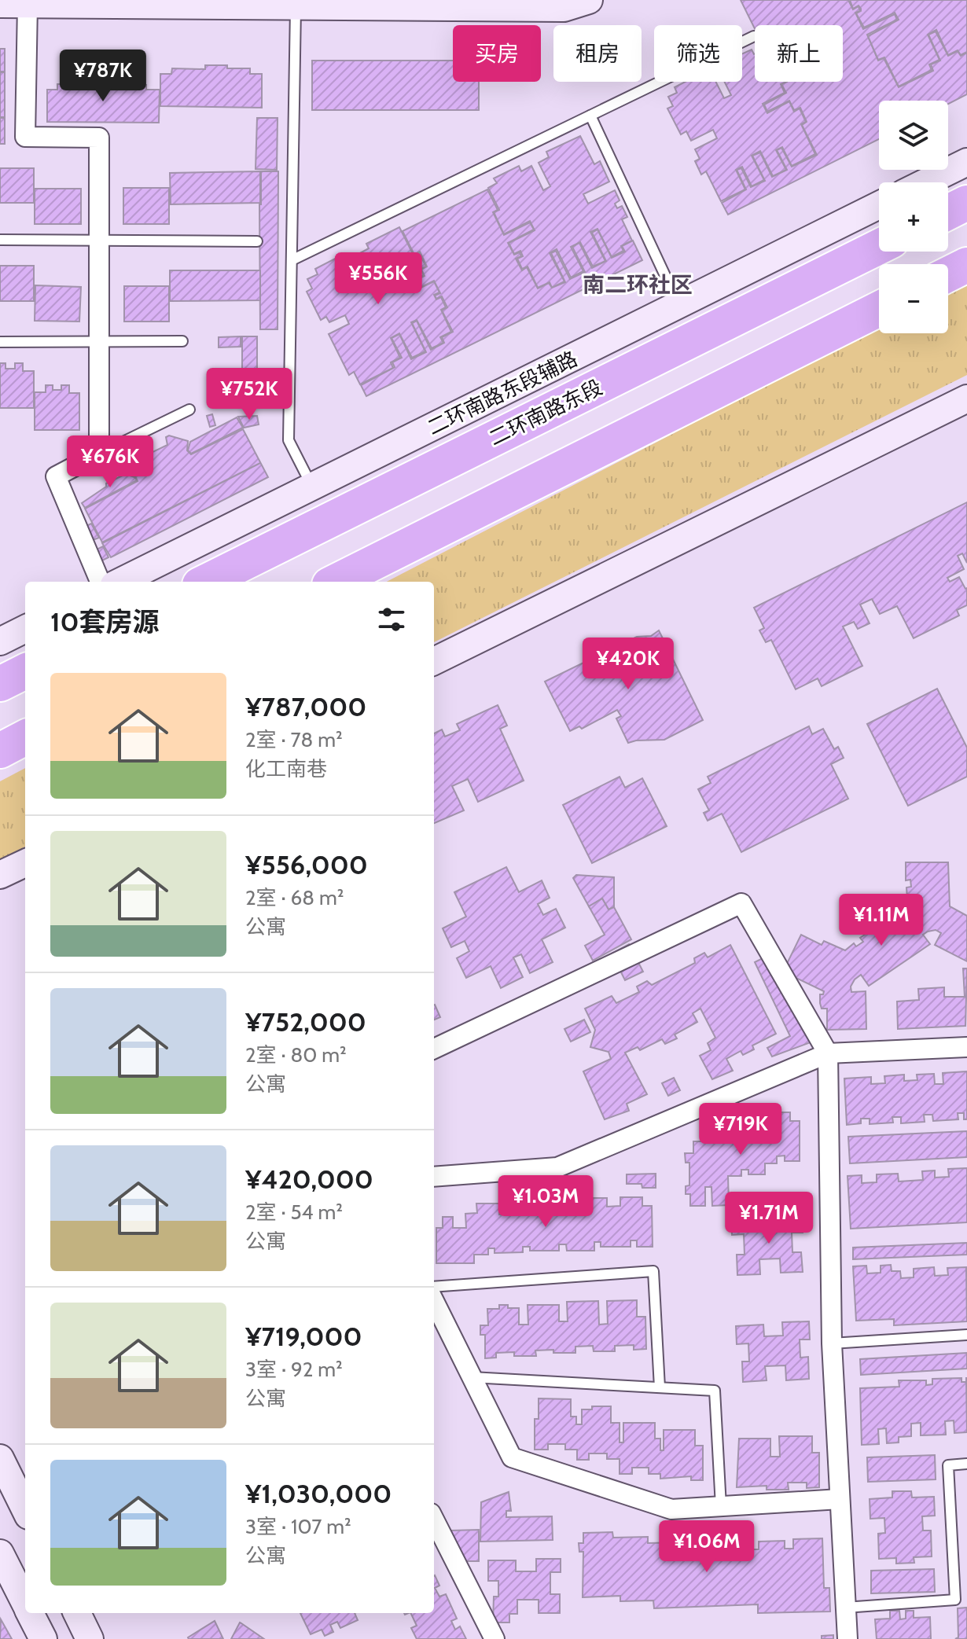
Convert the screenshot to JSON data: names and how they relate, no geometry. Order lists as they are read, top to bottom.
{
  "streets": {
    "highway": ["二环南路东段"],
    "main road": ["二环南路东段辅路"]
  },
  "districts": ["南二环社区"],
  "page": {
    "chip": [
      "买房",
      "租房",
      "筛选",
      "新上"
    ],
    "price": [
      "¥787K",
      "¥556K",
      "¥752K",
      "¥676K",
      "¥420K",
      "¥1.11M",
      "¥719K",
      "¥1.03M",
      "¥1.71M",
      "¥1.06M"
    ],
    "map_buttons": ["+", "−"],
    "heading": "10套房源",
    "list": [
      {
        "name": "¥787,000",
        "note": "2室 · 78 m² · 化工南巷"
      },
      {
        "name": "¥556,000",
        "note": "2室 · 68 m² · 公寓"
      },
      {
        "name": "¥752,000",
        "note": "2室 · 80 m² · 公寓"
      },
      {
        "name": "¥420,000",
        "note": "2室 · 54 m² · 公寓"
      },
      {
        "name": "¥719,000",
        "note": "3室 · 92 m² · 公寓"
      },
      {
        "name": "¥1,030,000",
        "note": "3室 · 107 m² · 公寓"
      }
    ]
  }
}
